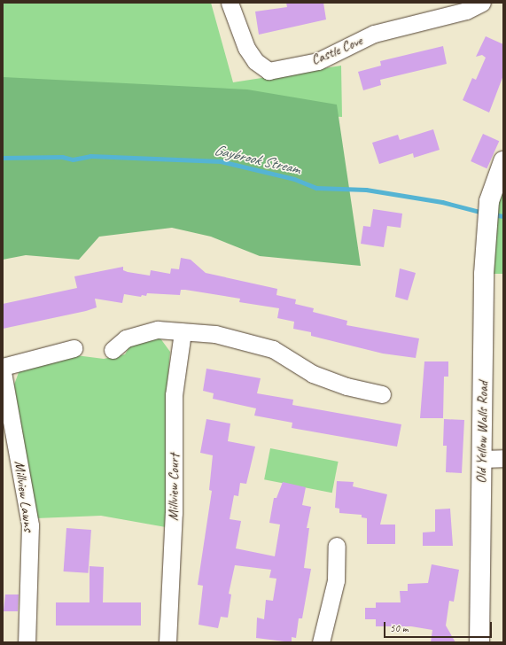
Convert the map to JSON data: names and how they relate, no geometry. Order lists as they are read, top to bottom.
{
  "streets": {
    "street": [
      "Castle Cove",
      "Old Yellow Walls Road",
      "Millview Court",
      "Millview Lawns"
    ]
  },
  "water": ["Gaybrook Stream"],
  "scale_bar": "50 m"
}
